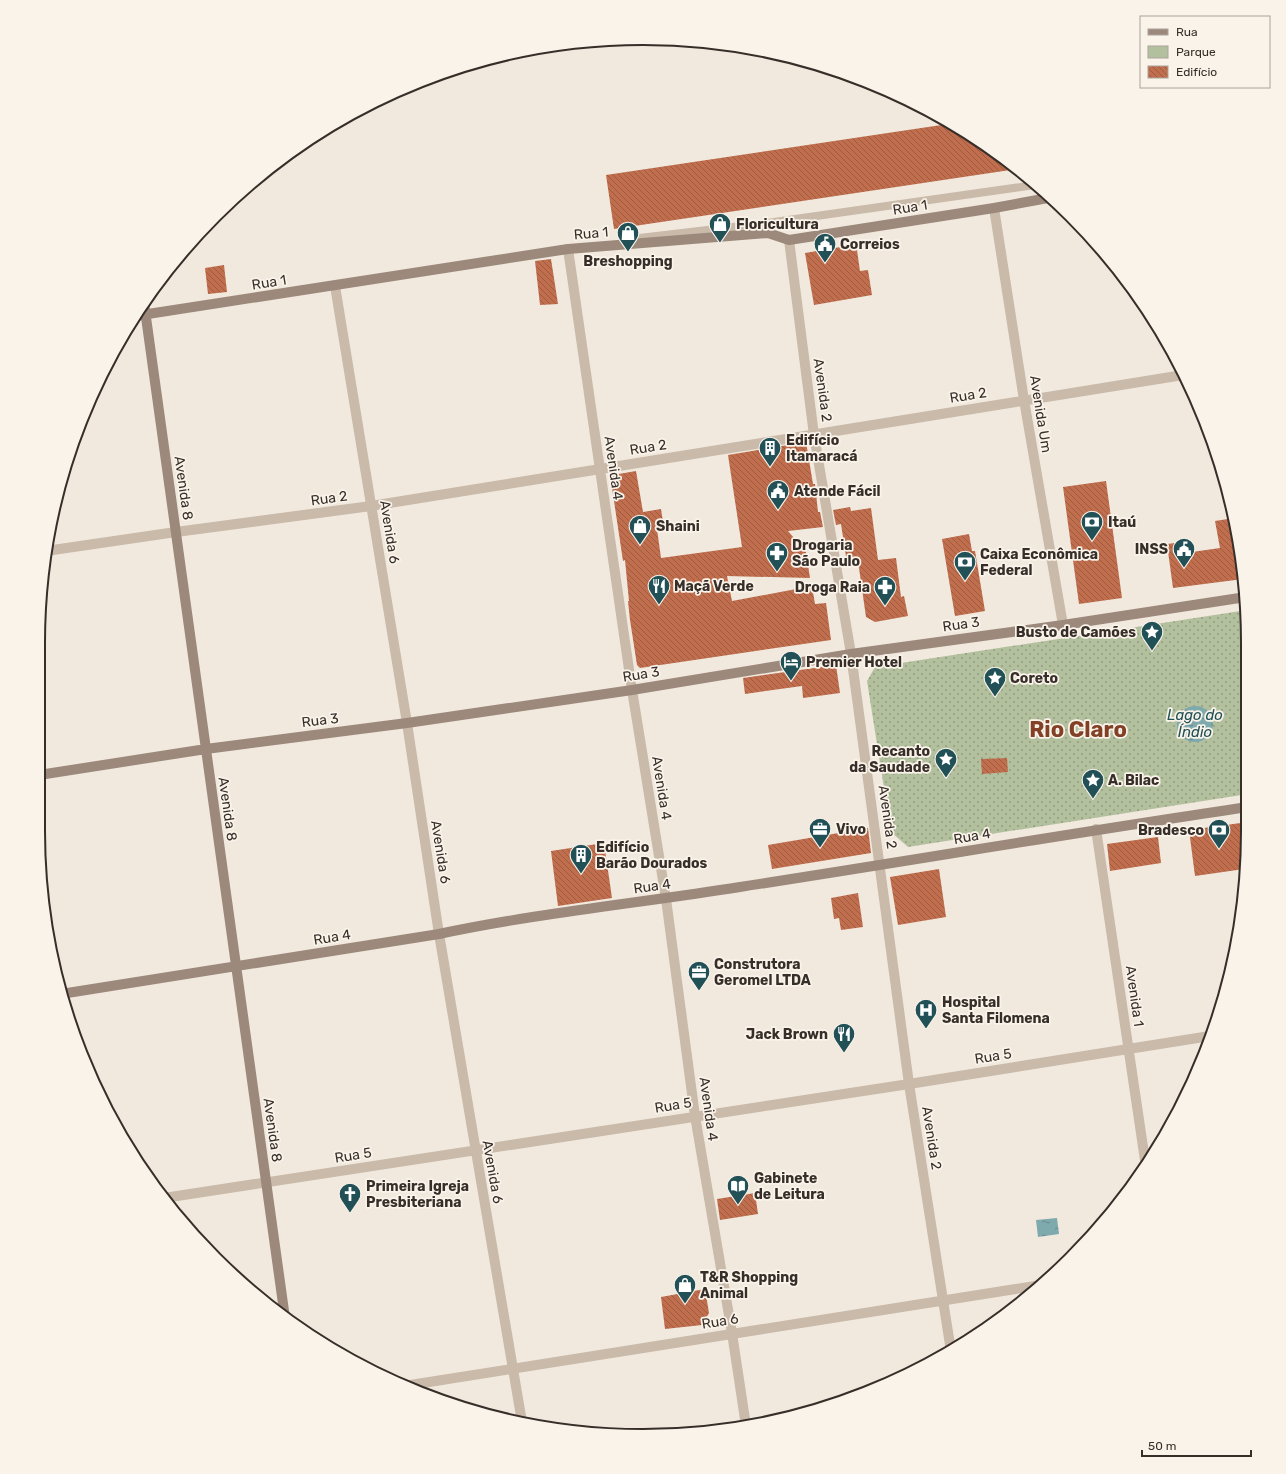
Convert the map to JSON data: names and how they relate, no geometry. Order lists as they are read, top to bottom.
{
  "streets": {
    "main road": [
      "Rua 1",
      "Avenida 8",
      "Rua 3",
      "Rua 4"
    ],
    "street": [
      "Avenida 2",
      "Rua 2",
      "Avenida Um",
      "Avenida 4",
      "Avenida 6",
      "Avenida 1",
      "Rua 5",
      "Rua 6"
    ]
  },
  "crossings": [
    ["Rua 1", "Avenida 2"],
    ["Rua 1", "Avenida Um"],
    ["Rua 1", "Avenida 4"],
    ["Rua 1", "Avenida 6"],
    ["Avenida 2", "Rua 2"],
    ["Avenida 2", "Rua 3"],
    ["Avenida 2", "Rua 4"],
    ["Avenida 2", "Rua 5"],
    ["Avenida 2", "Rua 6"],
    ["Rua 2", "Avenida Um"],
    ["Rua 2", "Avenida 4"],
    ["Rua 2", "Avenida 8"],
    ["Rua 2", "Avenida 6"],
    ["Avenida Um", "Rua 3"],
    ["Avenida 4", "Rua 3"],
    ["Avenida 4", "Rua 4"],
    ["Avenida 4", "Rua 5"],
    ["Avenida 4", "Rua 6"],
    ["Avenida 8", "Rua 3"],
    ["Avenida 8", "Rua 4"],
    ["Avenida 8", "Rua 5"],
    ["Avenida 6", "Rua 3"],
    ["Avenida 6", "Rua 4"],
    ["Avenida 6", "Rua 5"],
    ["Avenida 6", "Rua 6"],
    ["Rua 4", "Avenida 1"],
    ["Avenida 1", "Rua 5"]
  ],
  "districts": ["Rio Claro"],
  "water": ["Lago do Índio"],
  "places": {
    "shop": [
      "Floricultura",
      "Breshopping",
      "Shaini",
      "T&R Shopping Animal"
    ],
    "public building": ["Correios", "Atende Fácil", "INSS"],
    "building": ["Edifício Itamaracá", "Edifício Barão Dourados"],
    "bank": ["Itaú", "Caixa Econômica Federal", "Bradesco"],
    "pharmacy": ["Drogaria São Paulo", "Droga Raia"],
    "restaurant": ["Maçã Verde", "Jack Brown"],
    "place": [
      "Busto de Camões",
      "Coreto",
      "Recanto da Saudade",
      "A. Bilac"
    ],
    "hotel": ["Premier Hotel"],
    "office": ["Vivo", "Construtora Geromel LTDA"],
    "hospital": ["Hospital Santa Filomena"],
    "library": ["Gabinete de Leitura"],
    "church": ["Primeira Igreja Presbiteriana"]
  },
  "legend": ["Rua", "Parque", "Edifício"],
  "scale_bar": "50 m"
}
